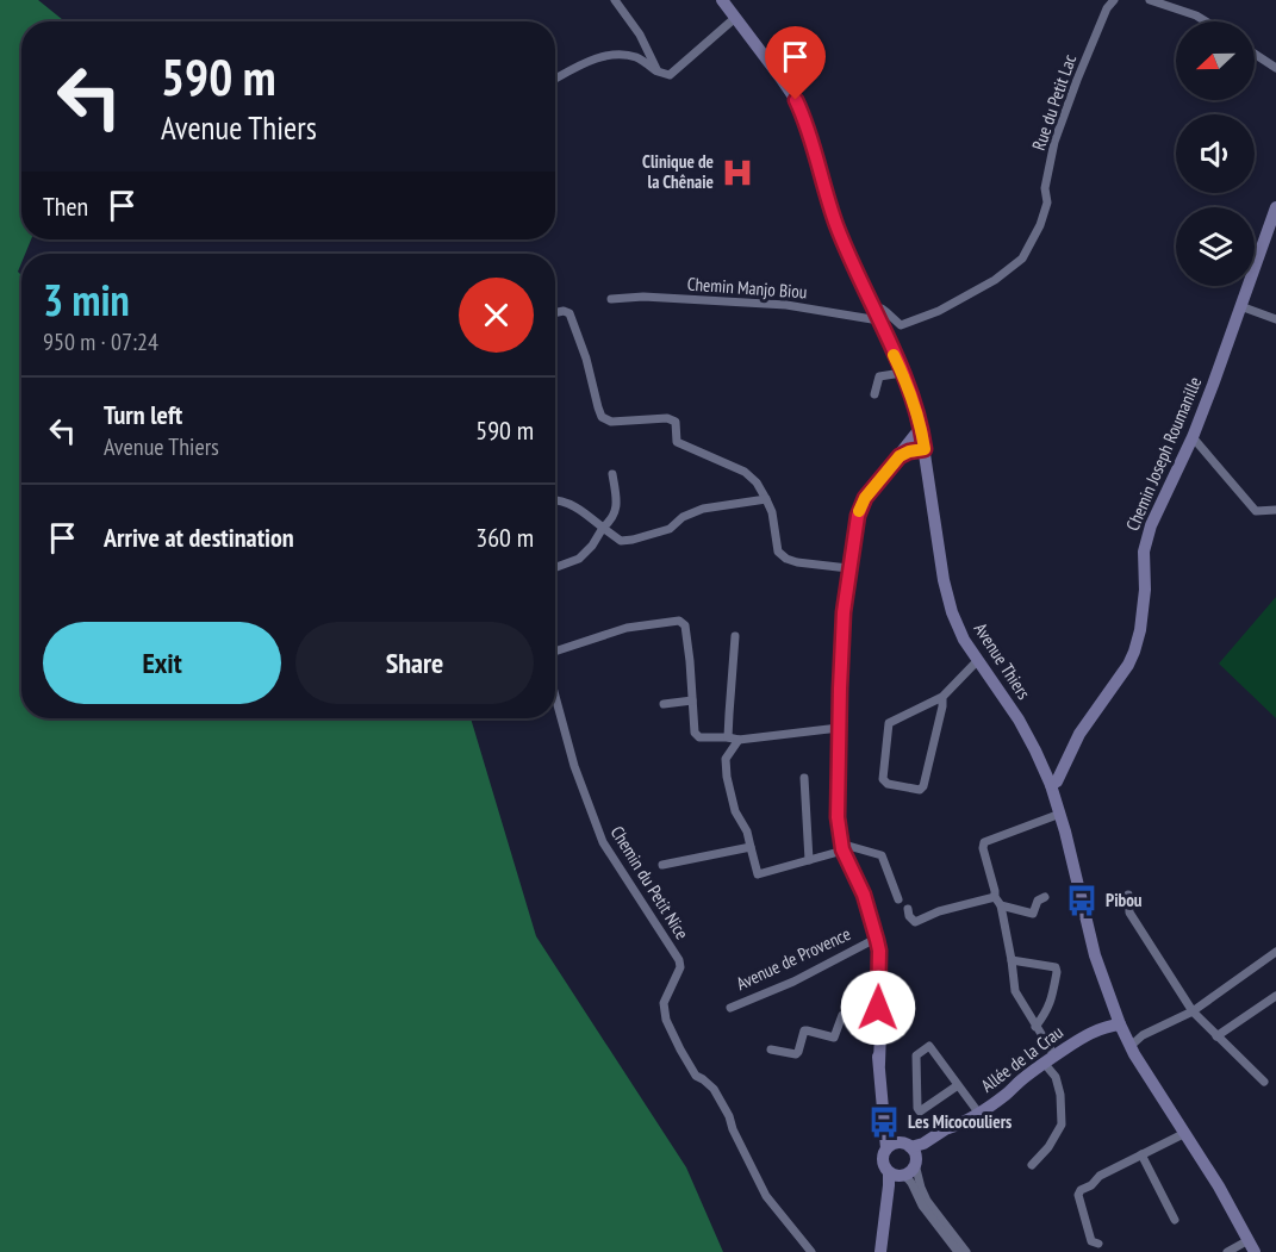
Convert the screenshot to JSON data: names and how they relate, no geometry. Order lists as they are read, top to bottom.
{
  "streets": {
    "street": [
      "Rue du Petit Lac",
      "Chemin Manjo Biou",
      "Chemin Joseph Roumanille",
      "Avenue Thiers",
      "Chemin du Petit Nice",
      "Avenue de Provence",
      "Allée de la Crau"
    ]
  },
  "crossings": [
    ["Rue du Petit Lac", "Chemin Manjo Biou"],
    ["Rue du Petit Lac", "Avenue Thiers"],
    ["Chemin Manjo Biou", "Avenue Thiers"],
    ["Chemin Joseph Roumanille", "Avenue Thiers"],
    ["Avenue Thiers", "Avenue de Provence"],
    ["Avenue Thiers", "Allée de la Crau"],
    ["Avenue de Provence", "Allée de la Crau"]
  ],
  "places": {
    "hospital": ["Clinique de la Chênaie"],
    "bus stop": ["Pibou", "Les Micocouliers"]
  },
  "north": "left",
  "page": {
    "turn": ["590 m", "Avenue Thiers"],
    "then": "Then",
    "heading": ["3 min", "950 m · 07:24"],
    "list": [
      {
        "name": "Turn left",
        "note": "Avenue Thiers",
        "value": "590 m"
      },
      {
        "name": "Arrive at destination",
        "value": "360 m"
      }
    ],
    "buttons": ["Exit", "Share"]
  }
}
